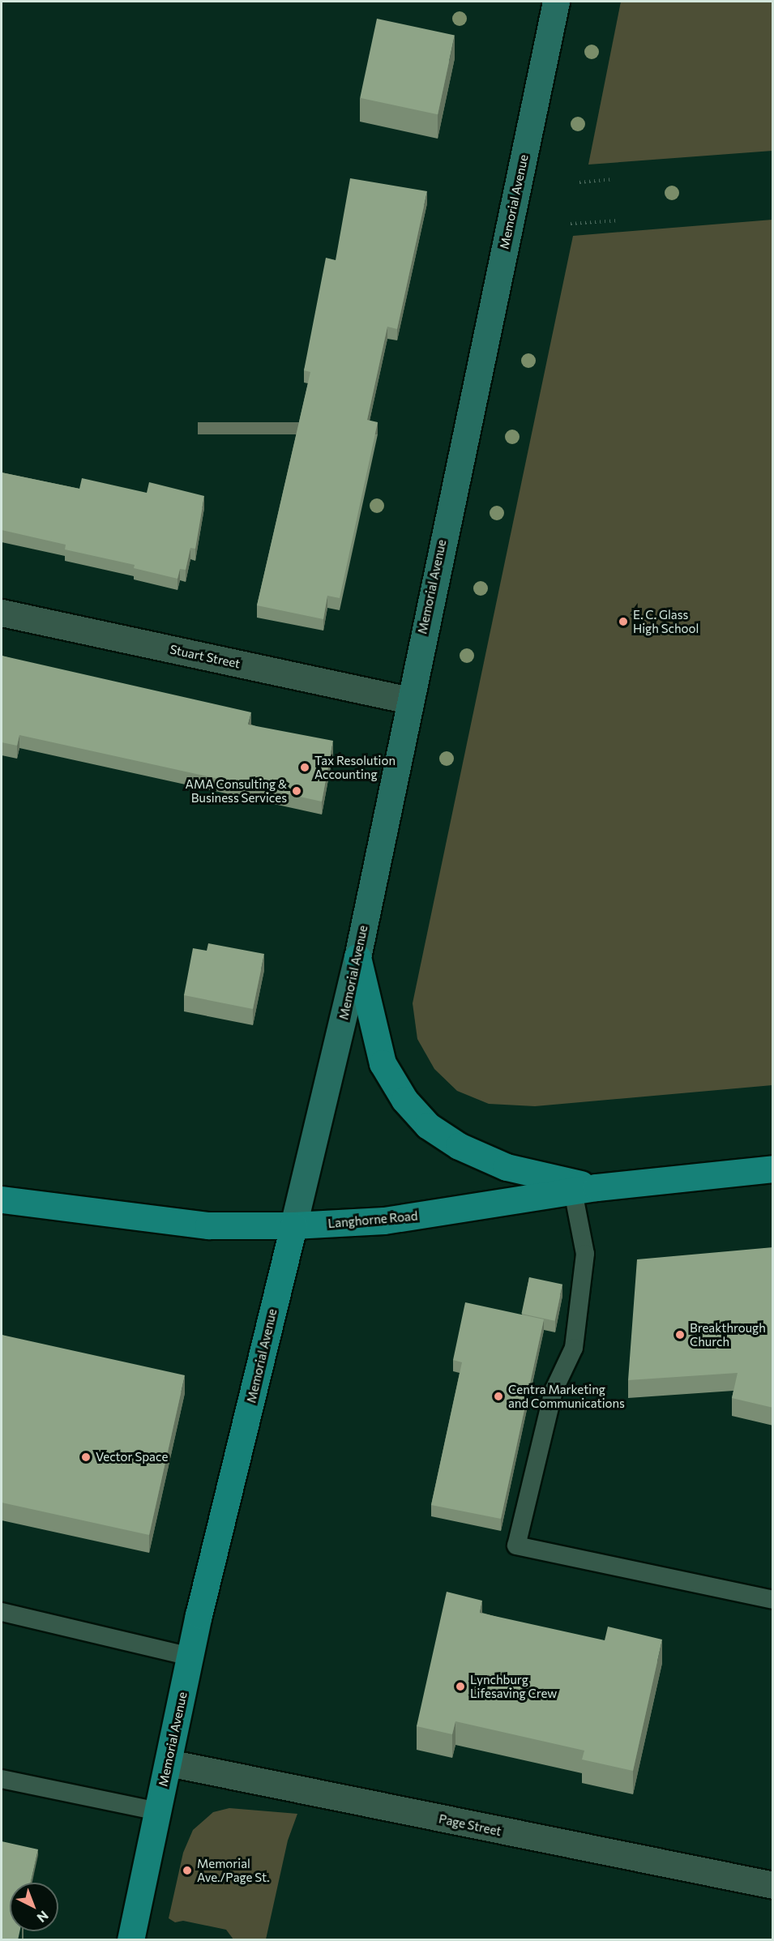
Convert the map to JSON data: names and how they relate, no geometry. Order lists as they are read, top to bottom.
{
  "streets": {
    "main road": ["Memorial Avenue", "Langhorne Road"],
    "street": ["Stuart Street", "Page Street"]
  },
  "crossings": [
    ["Memorial Avenue", "Stuart Street"],
    ["Memorial Avenue", "Langhorne Road"],
    ["Memorial Avenue", "Page Street"]
  ],
  "places": [
    "E. C. Glass High School",
    "Tax Resolution Accounting",
    "AMA Consulting & Business Services",
    "Breakthrough Church",
    "Centra Marketing and Communications",
    "Vector Space",
    "Lynchburg Lifesaving Crew",
    "Memorial Ave./Page St."
  ],
  "north": "bottom right"
}
